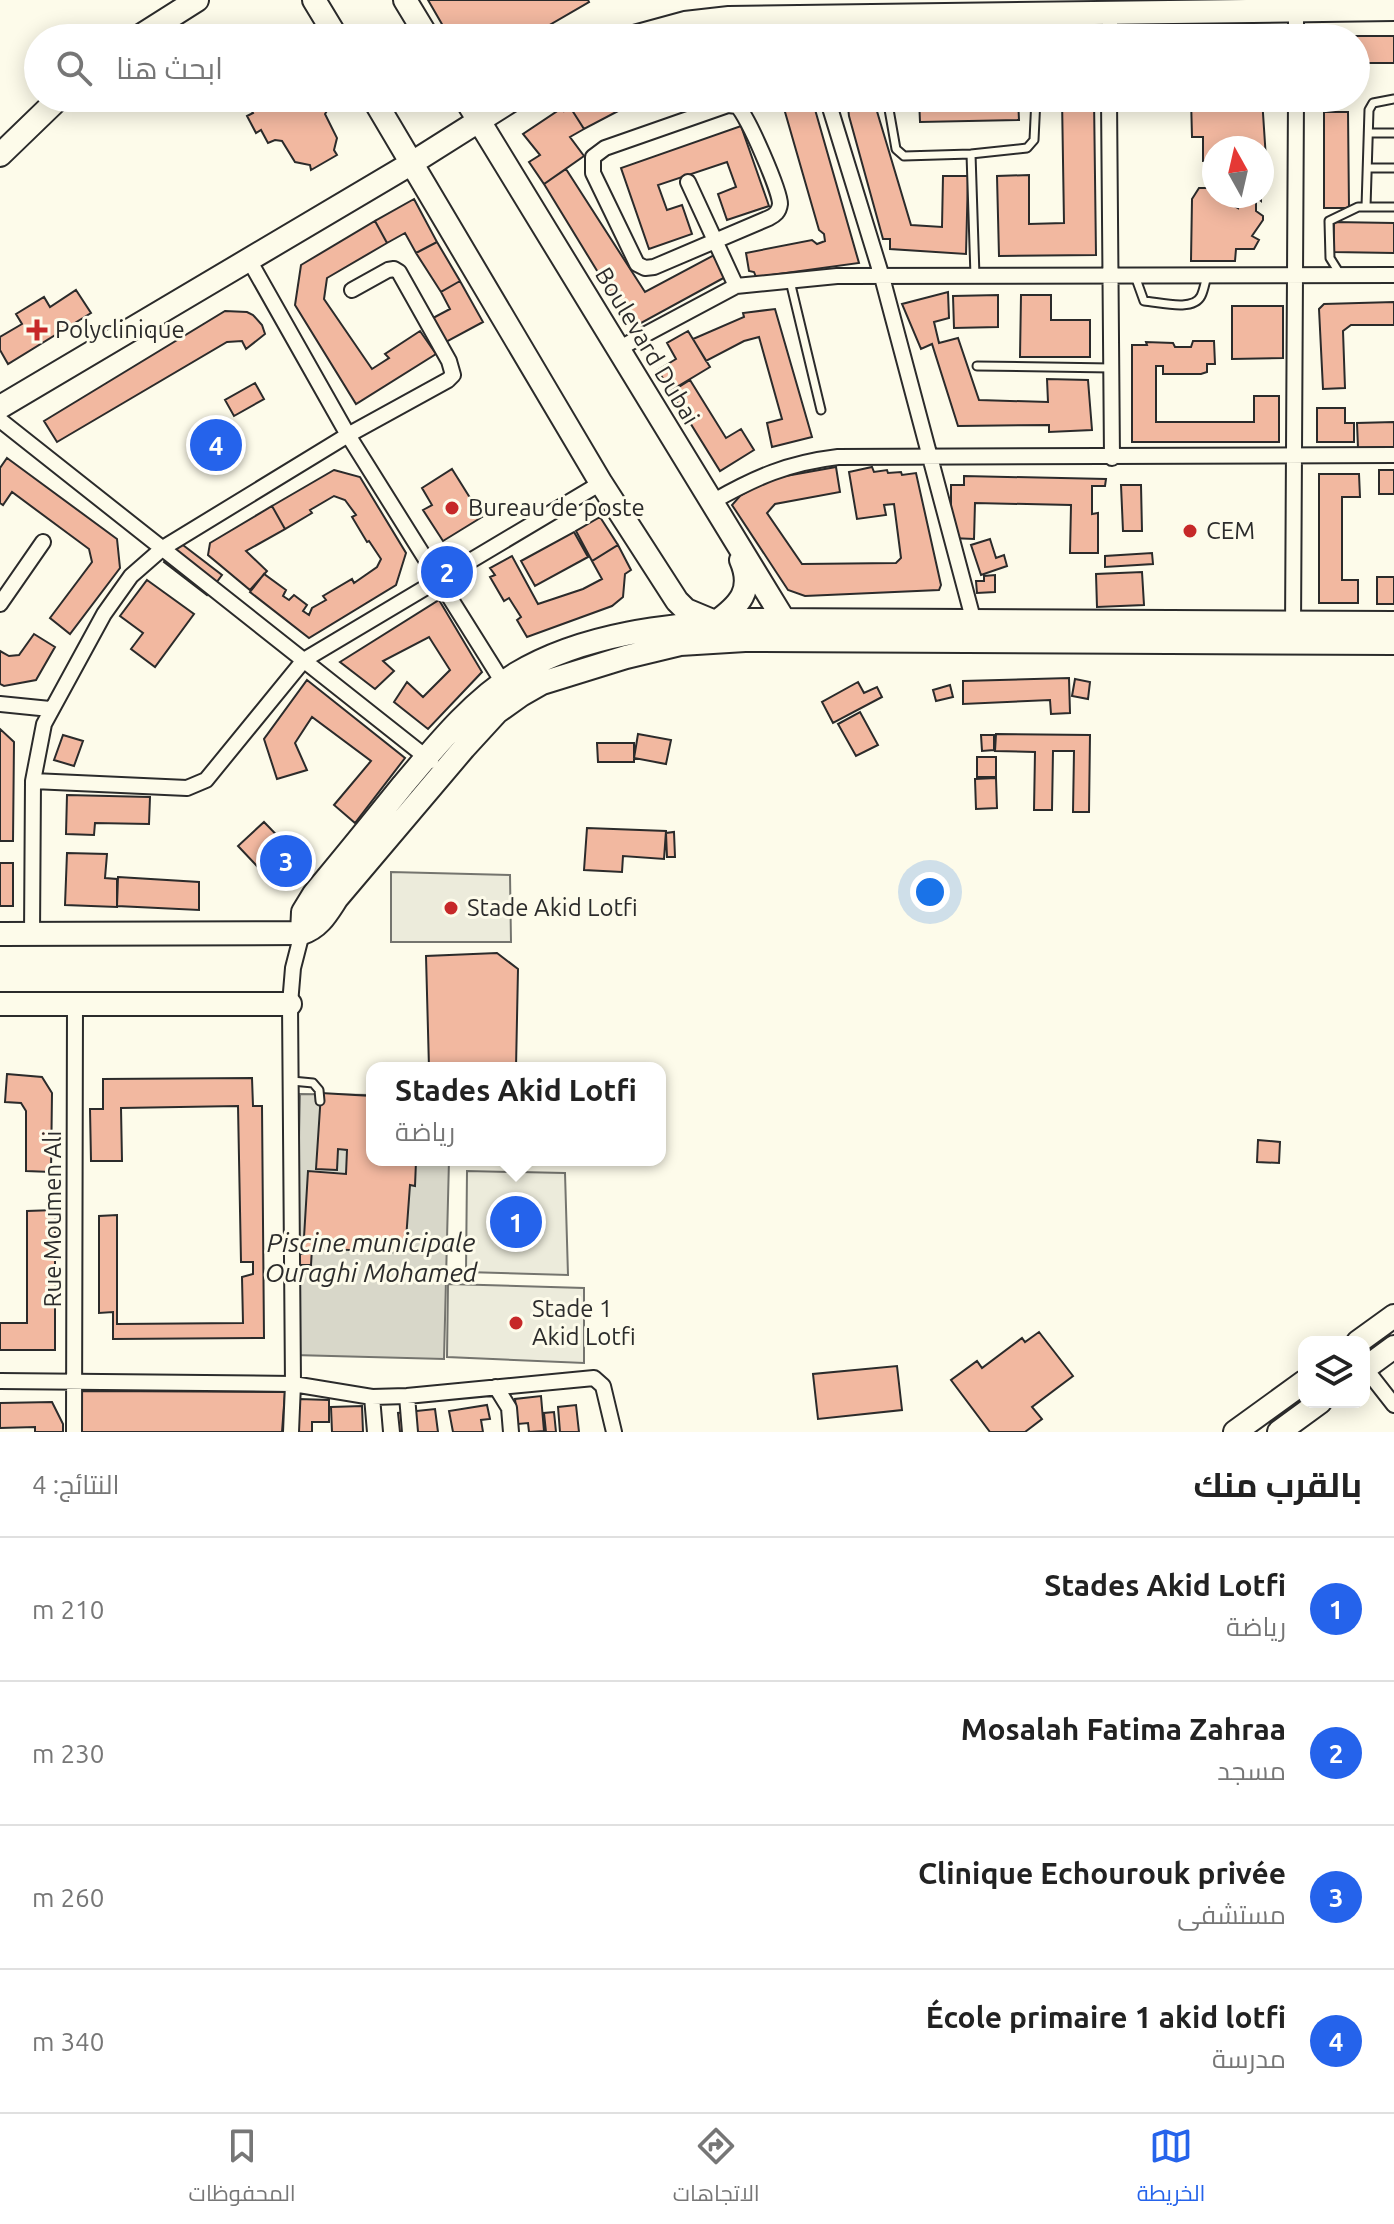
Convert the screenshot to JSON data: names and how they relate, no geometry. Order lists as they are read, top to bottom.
{
  "streets": {
    "street": ["Boulevard Dubai", "Rue Moumen Ali"]
  },
  "water": ["Piscine municipale Ouraghi Mohamed"],
  "places": {
    "health": ["Polyclinique"],
    "other": [
      "Bureau de poste",
      "CEM",
      "Stade Akid Lotfi",
      "Stade 1 Akid Lotfi"
    ]
  },
  "north": "top",
  "page": {
    "search": "ابحث هنا",
    "pins": [
      "4",
      "2",
      "3",
      "1"
    ],
    "popup": ["Stades Akid Lotfi", "رياضة"],
    "heading": ["بالقرب منك", "النتائج: 4"],
    "list": [
      {
        "mark": "1",
        "name": "Stades Akid Lotfi",
        "note": "رياضة",
        "value": "210 m"
      },
      {
        "mark": "2",
        "name": "Mosalah Fatima Zahraa",
        "note": "مسجد",
        "value": "230 m"
      },
      {
        "mark": "3",
        "name": "Clinique Echourouk privée",
        "note": "مستشفى",
        "value": "260 m"
      },
      {
        "mark": "4",
        "name": "École primaire 1 akid lotfi",
        "note": "مدرسة",
        "value": "340 m"
      }
    ],
    "nav": ["الخريطة", "الاتجاهات", "المحفوظات"]
  }
}
